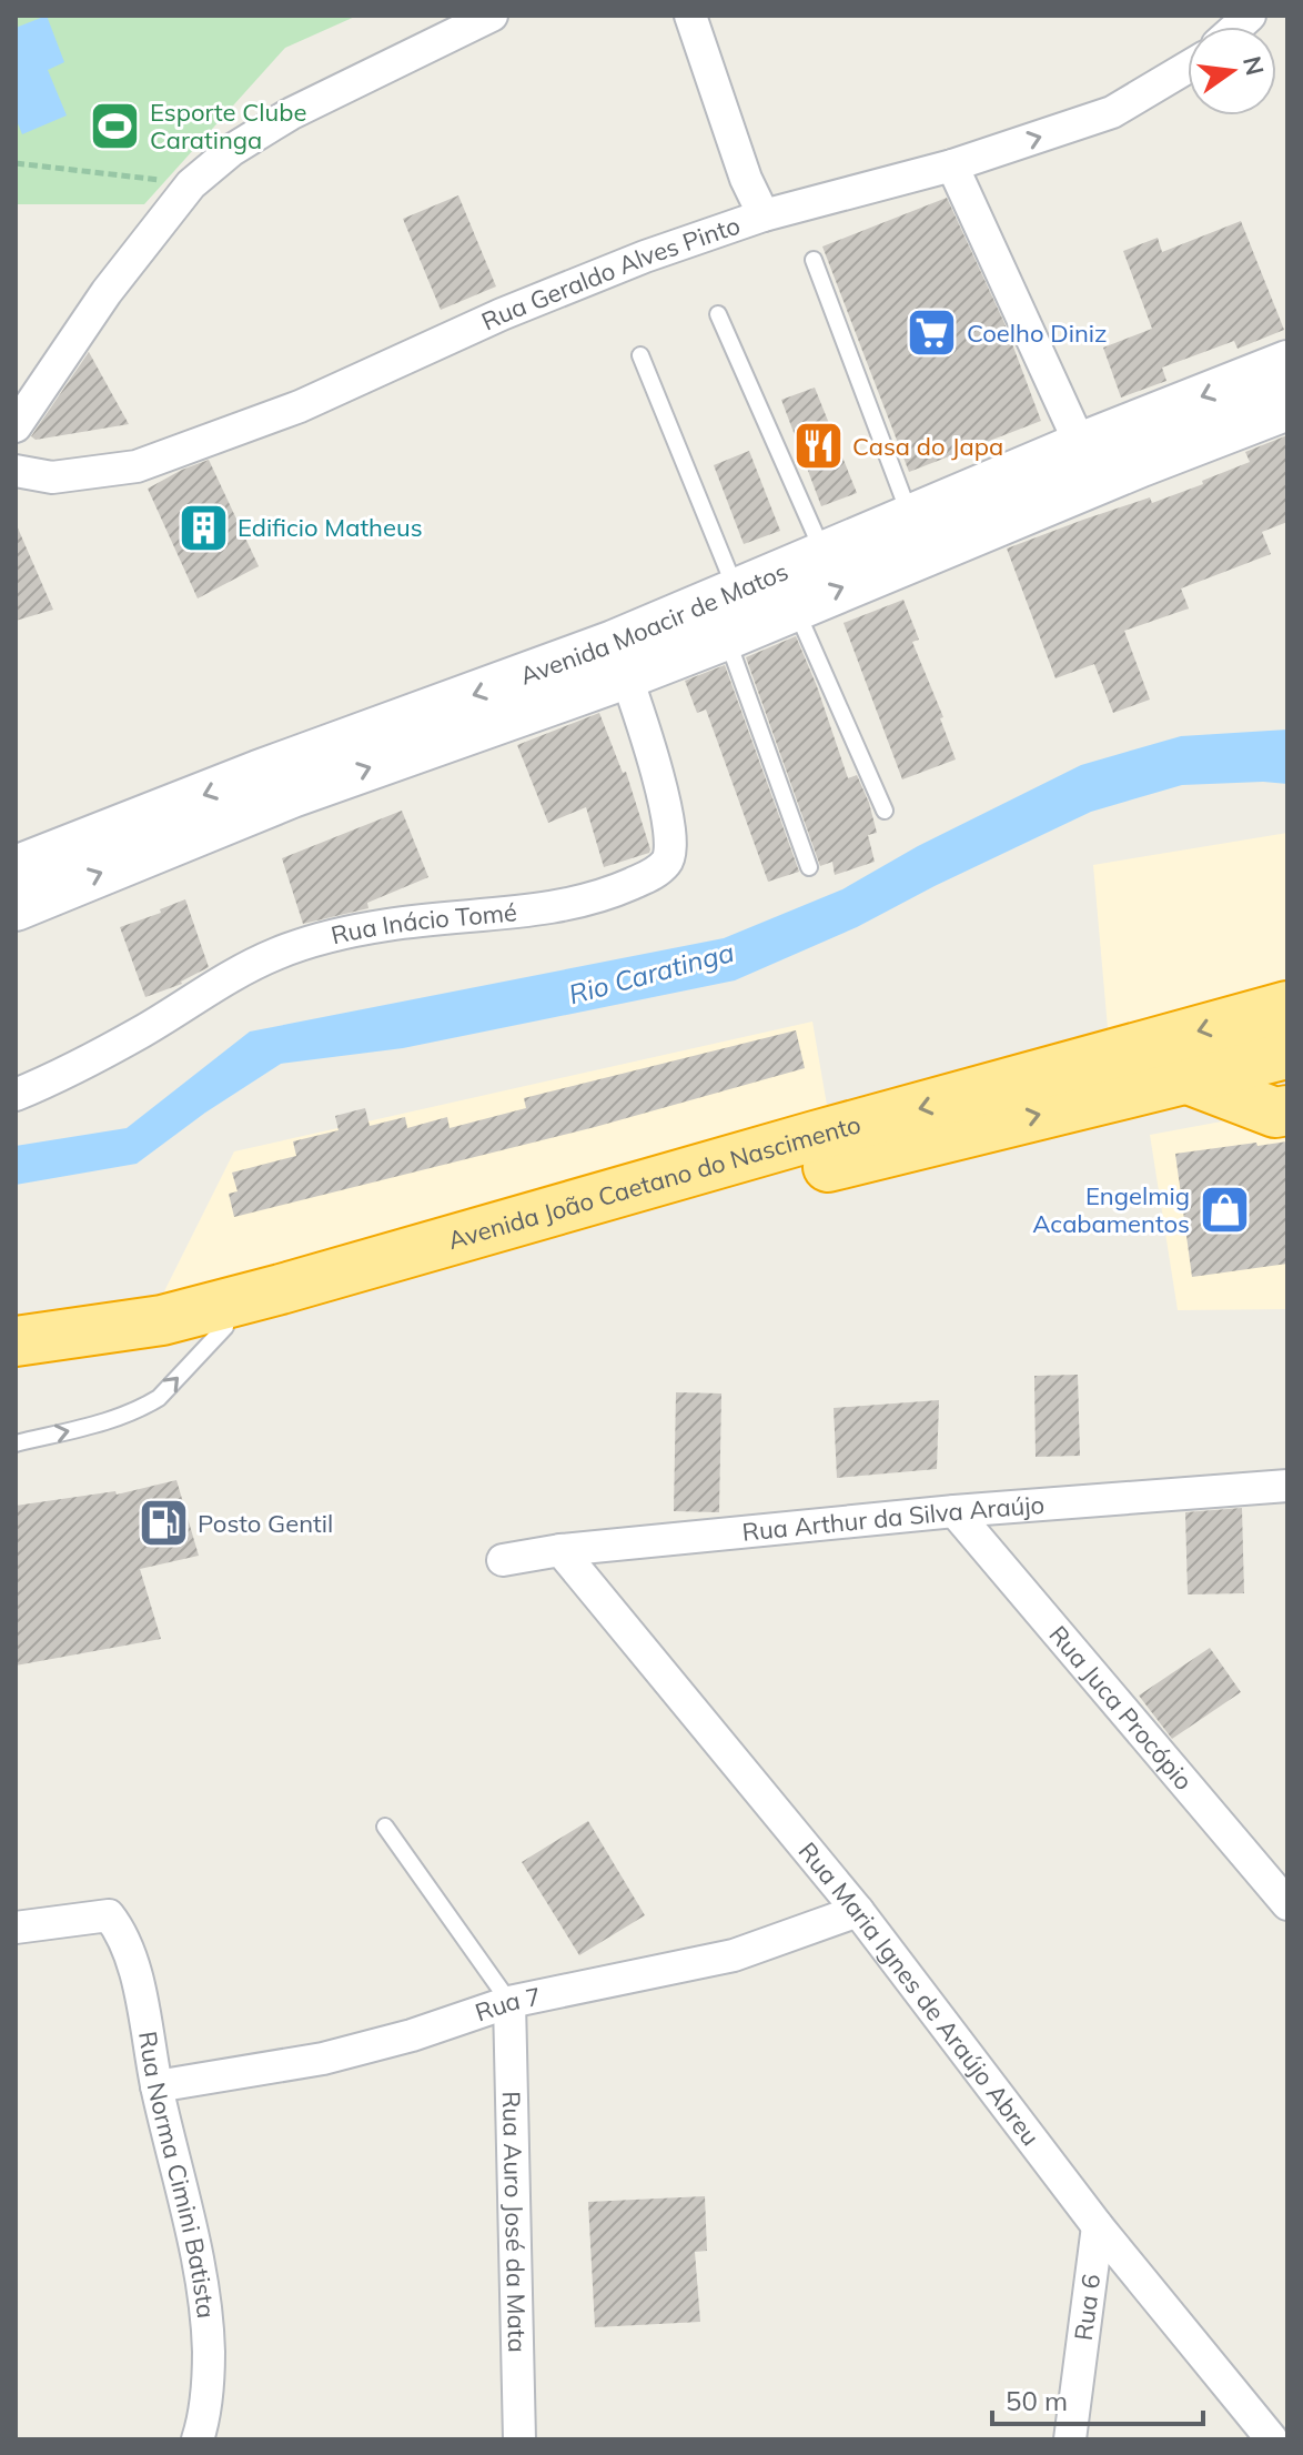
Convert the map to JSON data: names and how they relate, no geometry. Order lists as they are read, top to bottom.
{
  "streets": {
    "highway": ["Avenida João Caetano do Nascimento"],
    "main road": ["Avenida Moacir de Matos"],
    "street": [
      "Rua Geraldo Alves Pinto",
      "Rua Inácio Tomé",
      "Rua Arthur da Silva Araújo",
      "Rua Juca Procópio",
      "Rua Maria Ignes de Araújo Abreu",
      "Rua 7",
      "Rua Norma Cimini Batista",
      "Rua Auro José da Mata",
      "Rua 6"
    ]
  },
  "crossings": [
    ["Avenida Moacir de Matos", "Rua Inácio Tomé"],
    ["Rua Arthur da Silva Araújo", "Rua Juca Procópio"],
    ["Rua Arthur da Silva Araújo", "Rua Maria Ignes de Araújo Abreu"],
    ["Rua Maria Ignes de Araújo Abreu", "Rua 7"],
    ["Rua Maria Ignes de Araújo Abreu", "Rua 6"],
    ["Rua 7", "Rua Norma Cimini Batista"],
    ["Rua 7", "Rua Auro José da Mata"]
  ],
  "water": ["Rio Caratinga"],
  "places": {
    "sports": ["Esporte Clube Caratinga"],
    "supermarket": ["Coelho Diniz"],
    "restaurant": ["Casa do Japa"],
    "building": ["Edificio Matheus"],
    "shop": ["Engelmig Acabamentos"],
    "fuel station": ["Posto Gentil"]
  },
  "scale_bar": "50 m",
  "north": "right"
}
